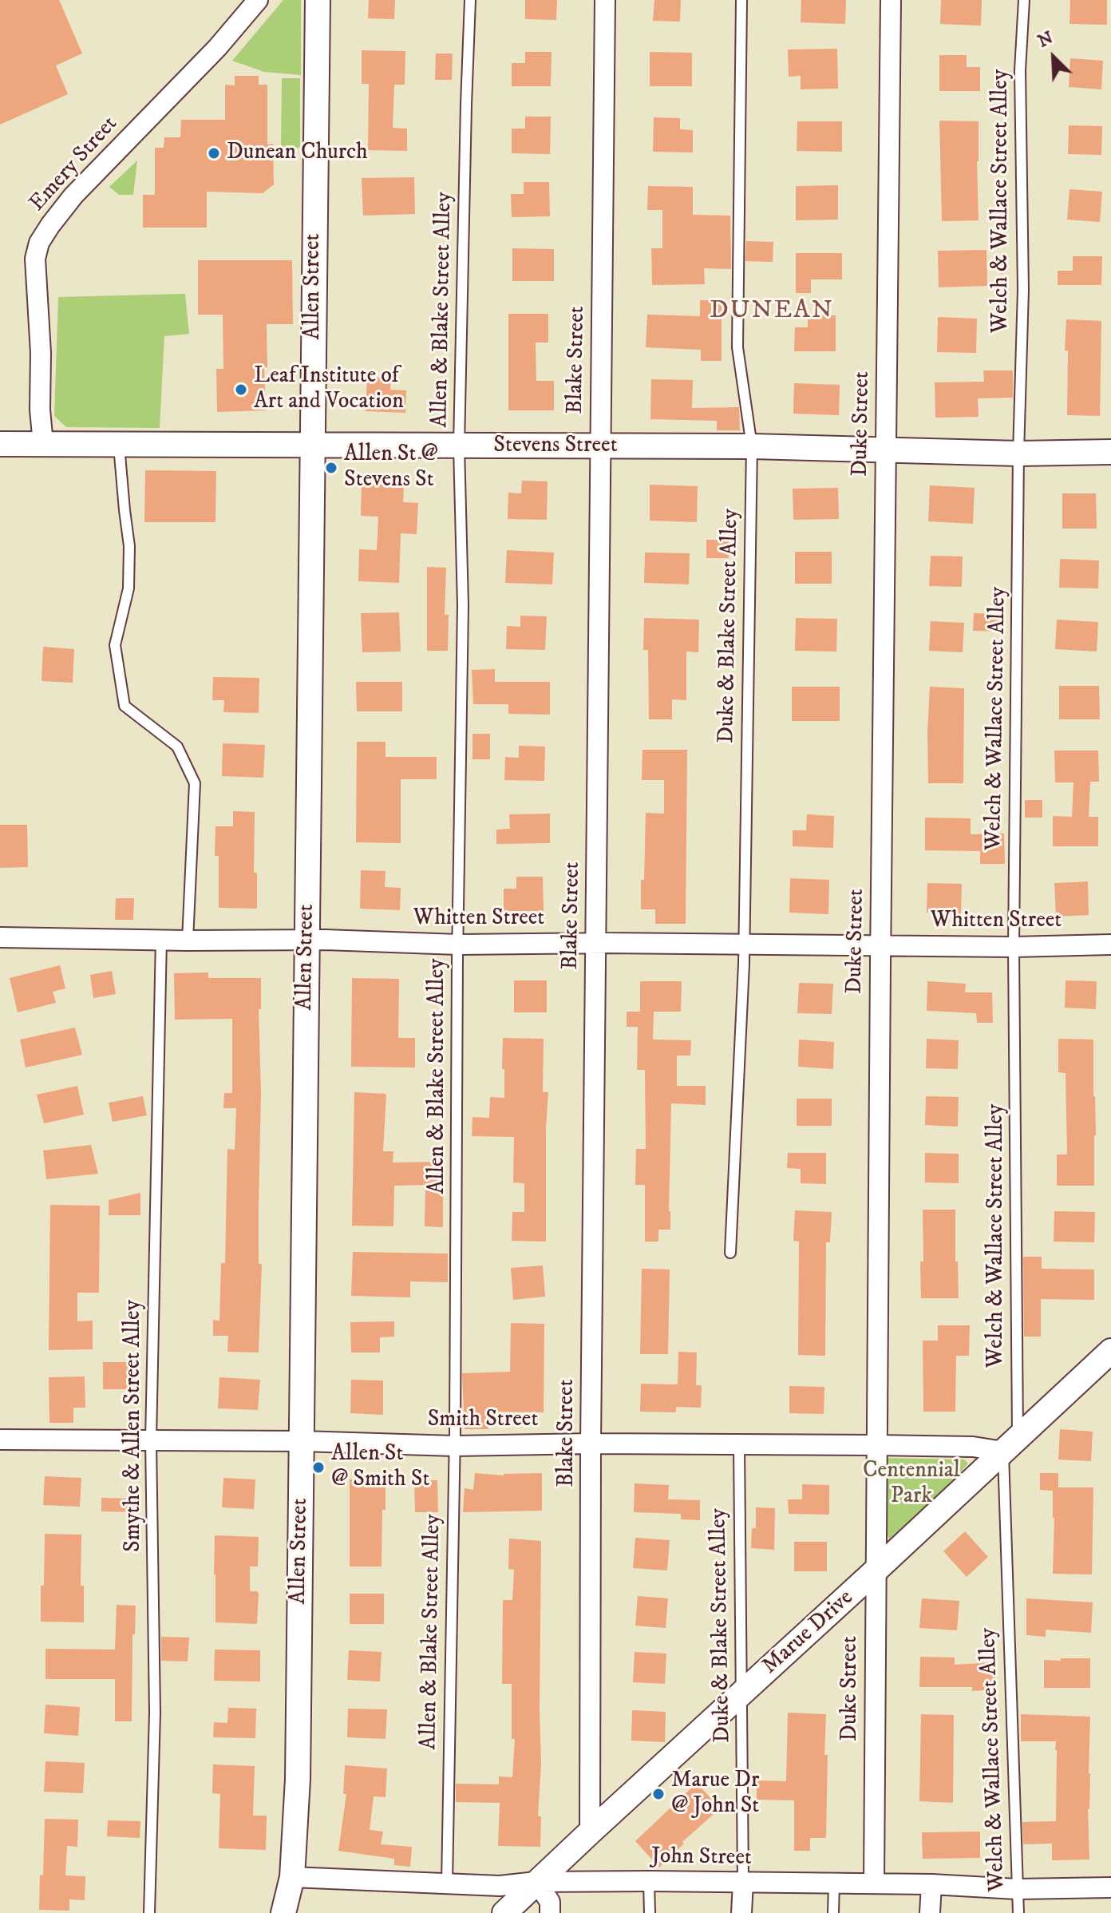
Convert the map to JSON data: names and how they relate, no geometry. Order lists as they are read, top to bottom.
{
  "streets": {
    "street": [
      "Emery Street",
      "Allen Street",
      "Blake Street",
      "Duke Street",
      "Stevens Street",
      "Whitten Street",
      "Smith Street",
      "Marue Drive",
      "John Street"
    ],
    "lane": [
      "Welch & Wallace Street Alley",
      "Allen & Blake Street Alley",
      "Duke & Blake Street Alley",
      "Smythe & Allen Street Alley"
    ]
  },
  "crossings": [
    ["Emery Street", "Stevens Street"],
    ["Welch & Wallace Street Alley", "Stevens Street"],
    ["Welch & Wallace Street Alley", "Whitten Street"],
    ["Welch & Wallace Street Alley", "Smith Street"],
    ["Welch & Wallace Street Alley", "Marue Drive"],
    ["Welch & Wallace Street Alley", "John Street"],
    ["Allen Street", "Stevens Street"],
    ["Allen Street", "Whitten Street"],
    ["Allen Street", "Smith Street"],
    ["Allen Street", "John Street"],
    ["Allen & Blake Street Alley", "Stevens Street"],
    ["Allen & Blake Street Alley", "Whitten Street"],
    ["Allen & Blake Street Alley", "Smith Street"],
    ["Allen & Blake Street Alley", "John Street"],
    ["Blake Street", "Stevens Street"],
    ["Blake Street", "Whitten Street"],
    ["Blake Street", "Smith Street"],
    ["Blake Street", "Marue Drive"],
    ["Duke Street", "Stevens Street"],
    ["Duke Street", "Whitten Street"],
    ["Duke Street", "Smith Street"],
    ["Duke Street", "Marue Drive"],
    ["Duke Street", "John Street"],
    ["Stevens Street", "Duke & Blake Street Alley"],
    ["Duke & Blake Street Alley", "Whitten Street"],
    ["Duke & Blake Street Alley", "Smith Street"],
    ["Duke & Blake Street Alley", "Marue Drive"],
    ["Duke & Blake Street Alley", "John Street"],
    ["Whitten Street", "Smythe & Allen Street Alley"],
    ["Smith Street", "Smythe & Allen Street Alley"],
    ["Smith Street", "Marue Drive"],
    ["Marue Drive", "John Street"]
  ],
  "districts": ["DUNEAN"],
  "parks": ["Centennial Park"],
  "places": [
    "Dunean Church",
    "Leaf Institute of Art and Vocation",
    "Allen St @ Stevens St",
    "Allen St @ Smith St",
    "Marue Dr @ John St"
  ],
  "north": "top left"
}
